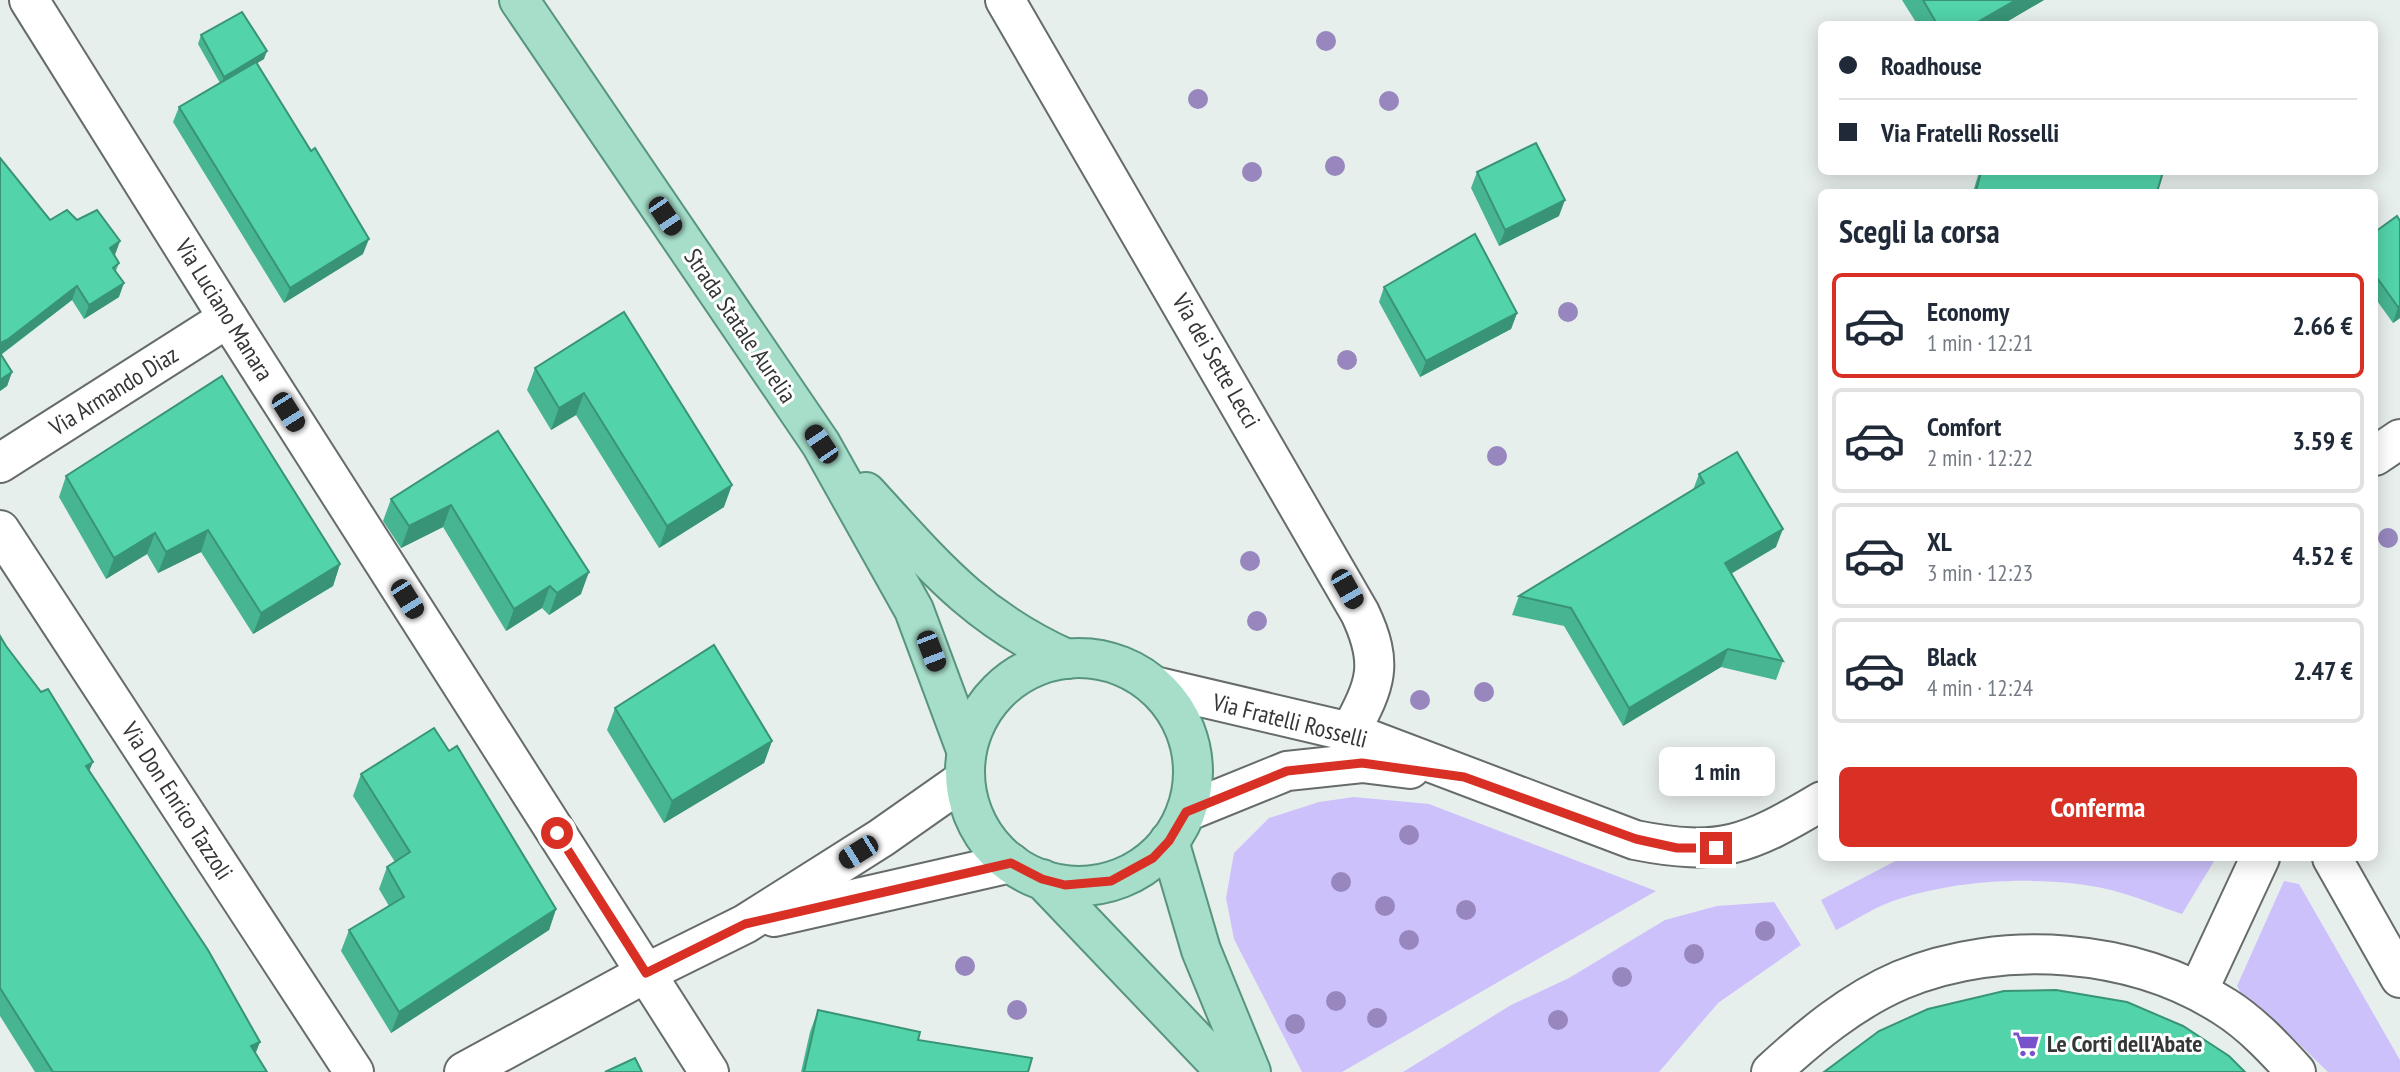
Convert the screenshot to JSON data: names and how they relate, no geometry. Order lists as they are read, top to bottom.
{
  "streets": {
    "main road": ["Strada Statale Aurelia"],
    "street": [
      "Via Luciano Manara",
      "Via dei Sette Lecci",
      "Via Armando Diaz",
      "Via Fratelli Rosselli",
      "Via Don Enrico Tazzoli"
    ]
  },
  "crossings": [
    ["Via Luciano Manara", "Via Armando Diaz"],
    ["Strada Statale Aurelia", "Via Fratelli Rosselli"],
    ["Via dei Sette Lecci", "Via Fratelli Rosselli"]
  ],
  "places": {
    "supermarket": ["Le Corti dell'Abate"]
  },
  "page": {
    "banner": ["Roadhouse", "Via Fratelli Rosselli"],
    "heading": "Scegli la corsa",
    "list": [
      {
        "name": "Economy",
        "note": "1 min · 12:21",
        "value": "2.66 €"
      },
      {
        "name": "Comfort",
        "note": "2 min · 12:22",
        "value": "3.59 €"
      },
      {
        "name": "XL",
        "note": "3 min · 12:23",
        "value": "4.52 €"
      },
      {
        "name": "Black",
        "note": "4 min · 12:24",
        "value": "2.47 €"
      }
    ],
    "bubble": "1 min",
    "buttons": "Conferma"
  }
}
